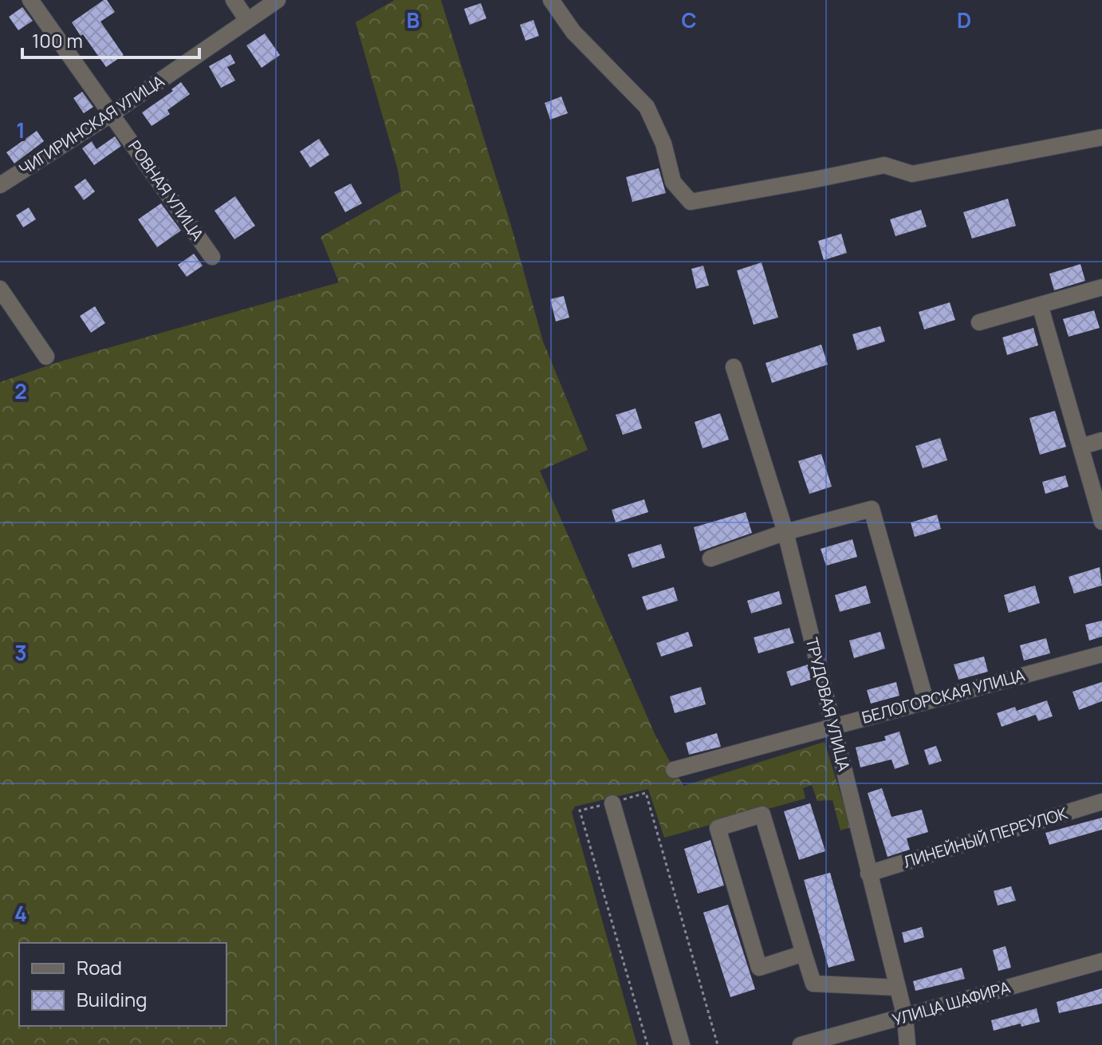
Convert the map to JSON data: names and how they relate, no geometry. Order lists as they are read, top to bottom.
{
  "streets": {
    "street": [
      "ЧИГИРИНСКАЯ УЛИЦА",
      "РОВНАЯ УЛИЦА",
      "БЕЛОГОРСКАЯ УЛИЦА",
      "ТРУДОВАЯ УЛИЦА",
      "ЛИНЕЙНЫЙ ПЕРЕУЛОК",
      "УЛИЦА ШАФИРА"
    ]
  },
  "crossings": [
    ["ЧИГИРИНСКАЯ УЛИЦА", "РОВНАЯ УЛИЦА"],
    ["БЕЛОГОРСКАЯ УЛИЦА", "ТРУДОВАЯ УЛИЦА"],
    ["ТРУДОВАЯ УЛИЦА", "ЛИНЕЙНЫЙ ПЕРЕУЛОК"],
    ["ТРУДОВАЯ УЛИЦА", "УЛИЦА ШАФИРА"]
  ],
  "legend": ["Road", "Building"],
  "scale_bar": "100 m",
  "grid": {
    "columns": ["B", "C", "D"],
    "rows": [
      "1",
      "2",
      "3",
      "4"
    ]
  }
}
